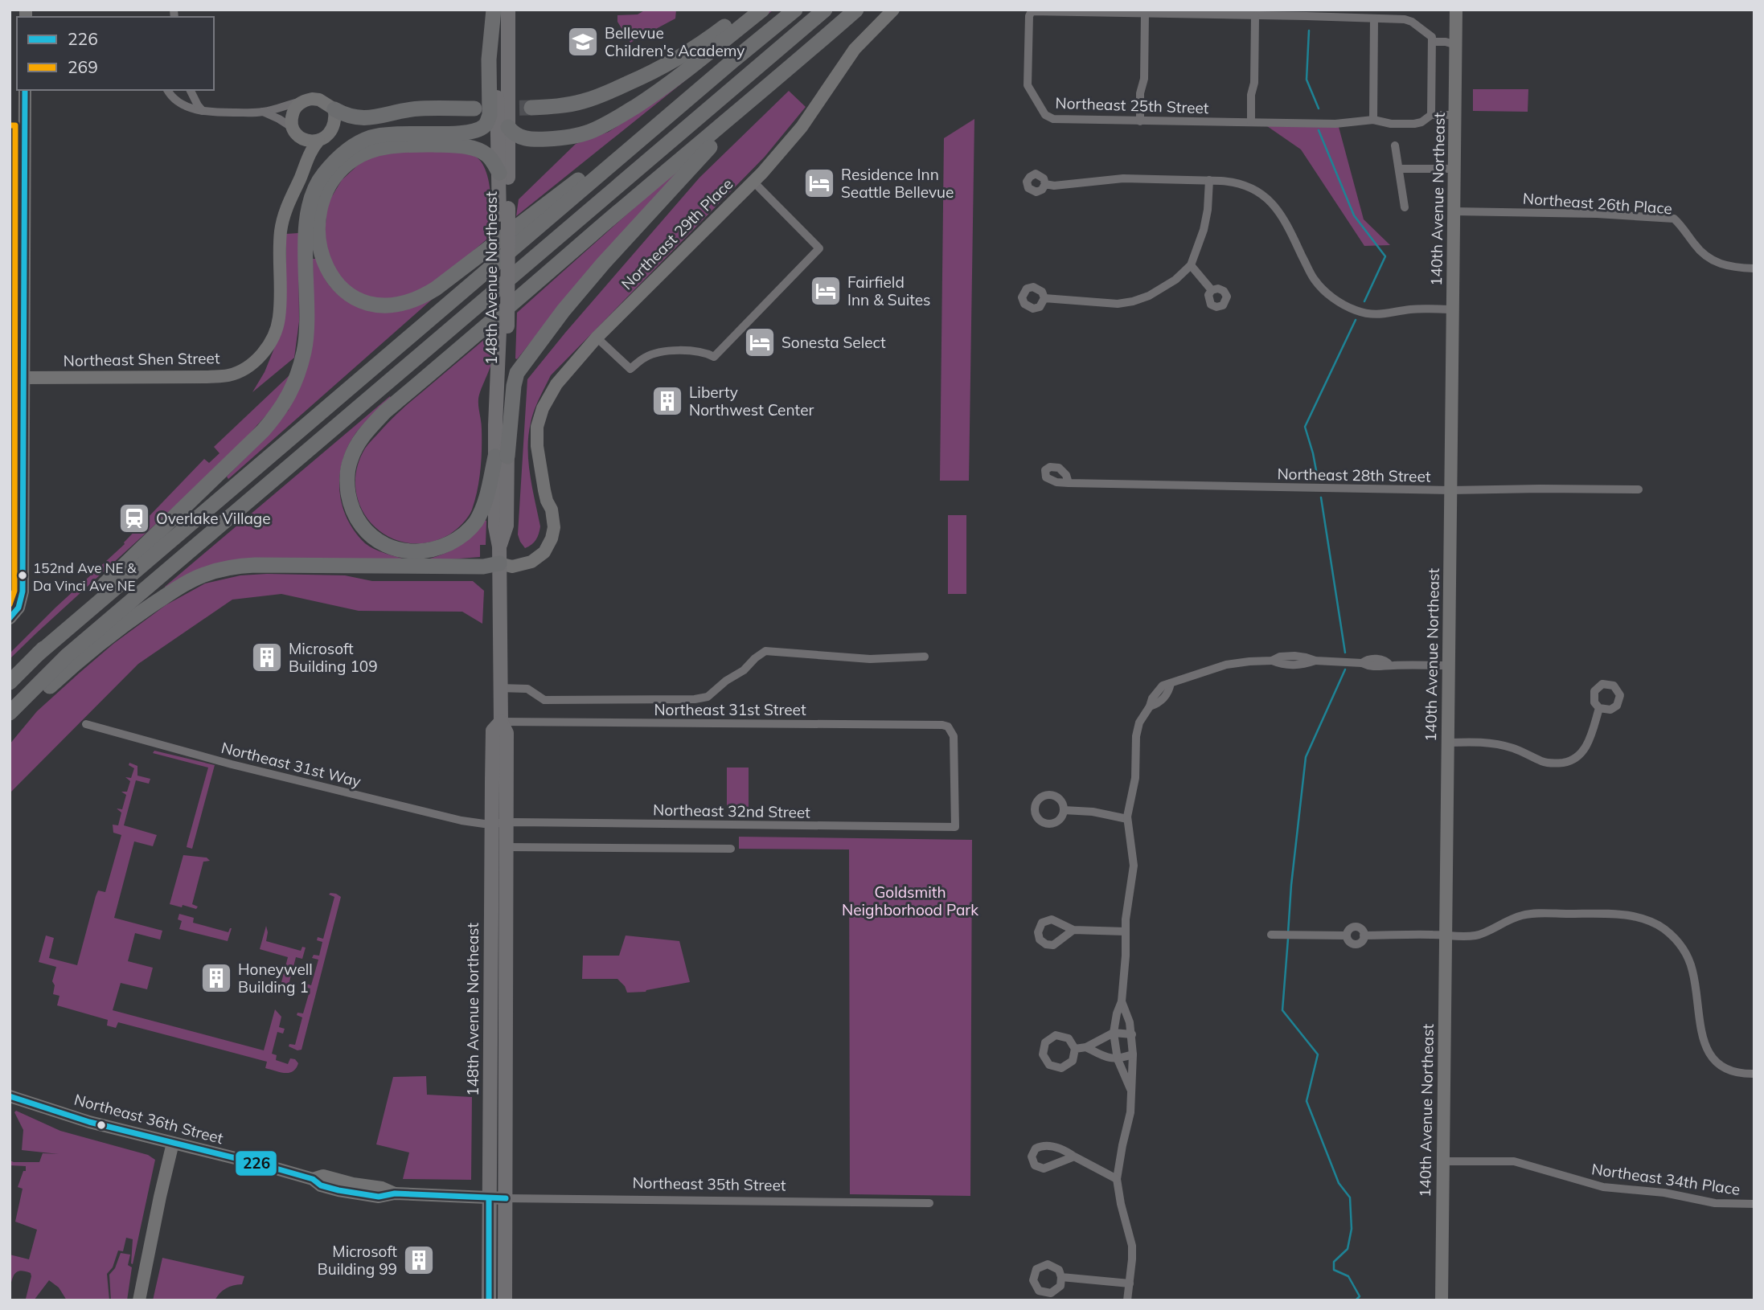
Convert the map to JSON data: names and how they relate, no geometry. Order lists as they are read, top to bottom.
{
  "streets": {
    "main road": ["148th Avenue Northeast"],
    "street": [
      "Northeast 25th Street",
      "140th Avenue Northeast",
      "Northeast 26th Place",
      "Northeast 29th Place",
      "Northeast Shen Street",
      "Northeast 28th Street",
      "Northeast 31st Street",
      "Northeast 31st Way",
      "Northeast 32nd Street",
      "Northeast 36th Street",
      "Northeast 34th Place",
      "Northeast 35th Street"
    ]
  },
  "crossings": [
    ["Northeast 25th Street", "140th Avenue Northeast"],
    ["140th Avenue Northeast", "Northeast 26th Place"],
    ["140th Avenue Northeast", "Northeast 28th Street"],
    ["140th Avenue Northeast", "Northeast 34th Place"],
    ["Northeast 29th Place", "148th Avenue Northeast"],
    ["148th Avenue Northeast", "Northeast 31st Street"],
    ["148th Avenue Northeast", "Northeast 31st Way"],
    ["148th Avenue Northeast", "Northeast 32nd Street"],
    ["148th Avenue Northeast", "Northeast 36th Street"],
    ["148th Avenue Northeast", "Northeast 35th Street"],
    ["Northeast 31st Street", "Northeast 32nd Street"],
    ["Northeast 31st Way", "Northeast 32nd Street"],
    ["Northeast 36th Street", "Northeast 35th Street"]
  ],
  "parks": ["Goldsmith Neighborhood Park"],
  "places": {
    "school or university": ["Bellevue Children's Academy"],
    "hotel": ["Residence Inn Seattle Bellevue", "Fairfield Inn & Suites", "Sonesta Select"],
    "building": [
      "Liberty Northwest Center",
      "Microsoft Building 109",
      "Honeywell Building 1",
      "Microsoft Building 99"
    ],
    "station": ["Overlake Village"],
    "other": ["152nd Ave NE & Da Vinci Ave NE"]
  },
  "lines": ["transit line 226", "transit line 269"],
  "legend": ["226", "269"]
}
